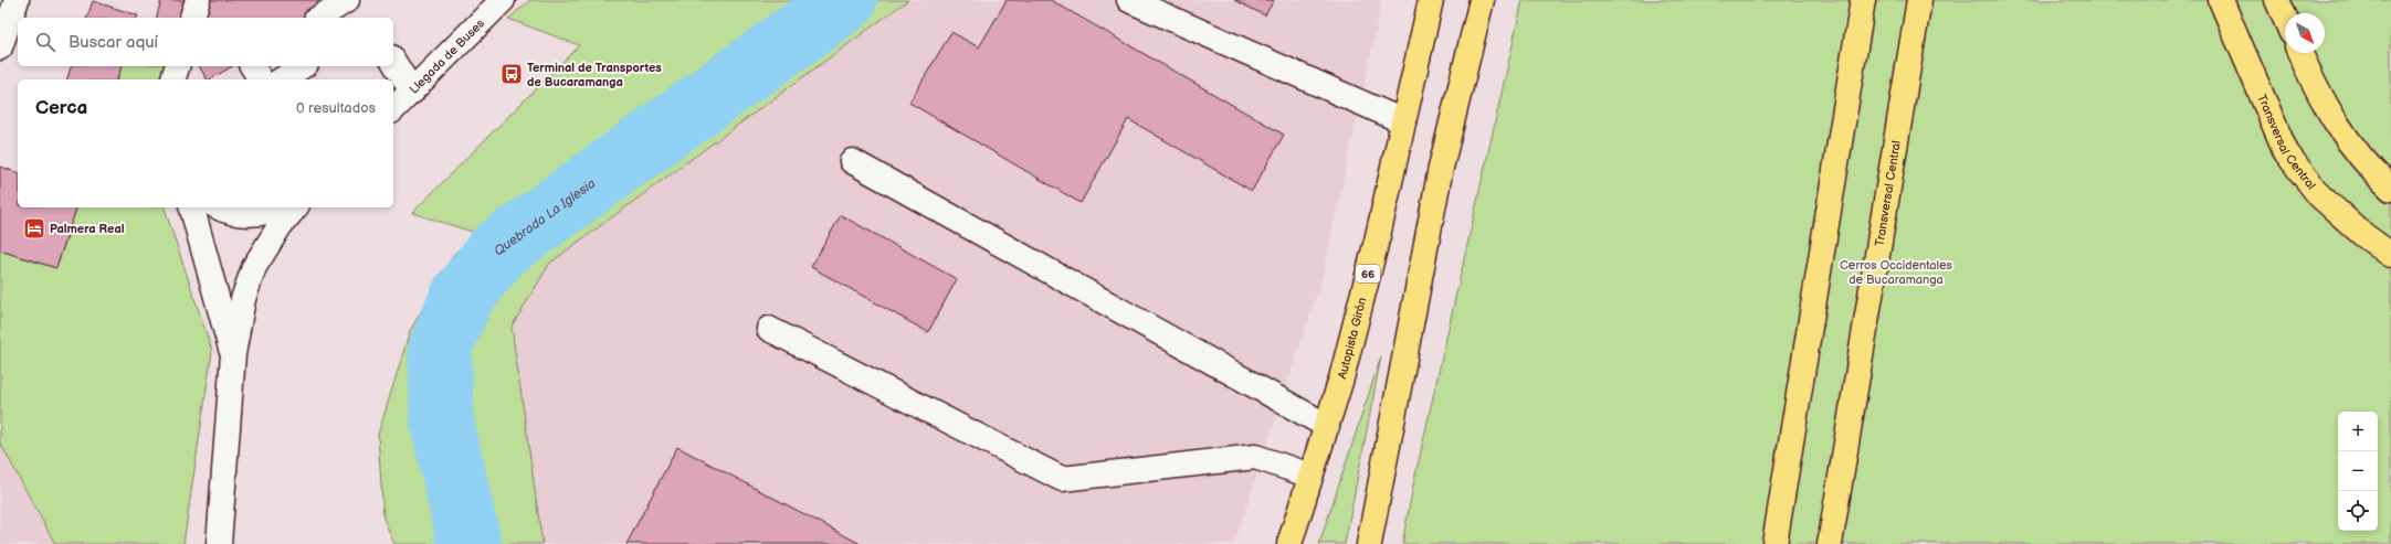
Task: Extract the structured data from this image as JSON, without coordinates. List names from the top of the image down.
{
  "streets": {
    "main road": ["Transversal Central", "66", "Autopista Girón"],
    "lane": ["Llegada de Buses"]
  },
  "water": ["Quebrada La Iglesia"],
  "parks": ["Cerros Occidentales de Bucaramanga"],
  "places": {
    "bus stop": ["Terminal de Transportes de Bucaramanga"],
    "hotel": ["Palmera Real"]
  },
  "north": "bottom right",
  "page": {
    "search": "Buscar aquí",
    "heading": ["Cerca", "0 resultados"],
    "map_buttons": ["+", "−"]
  }
}
